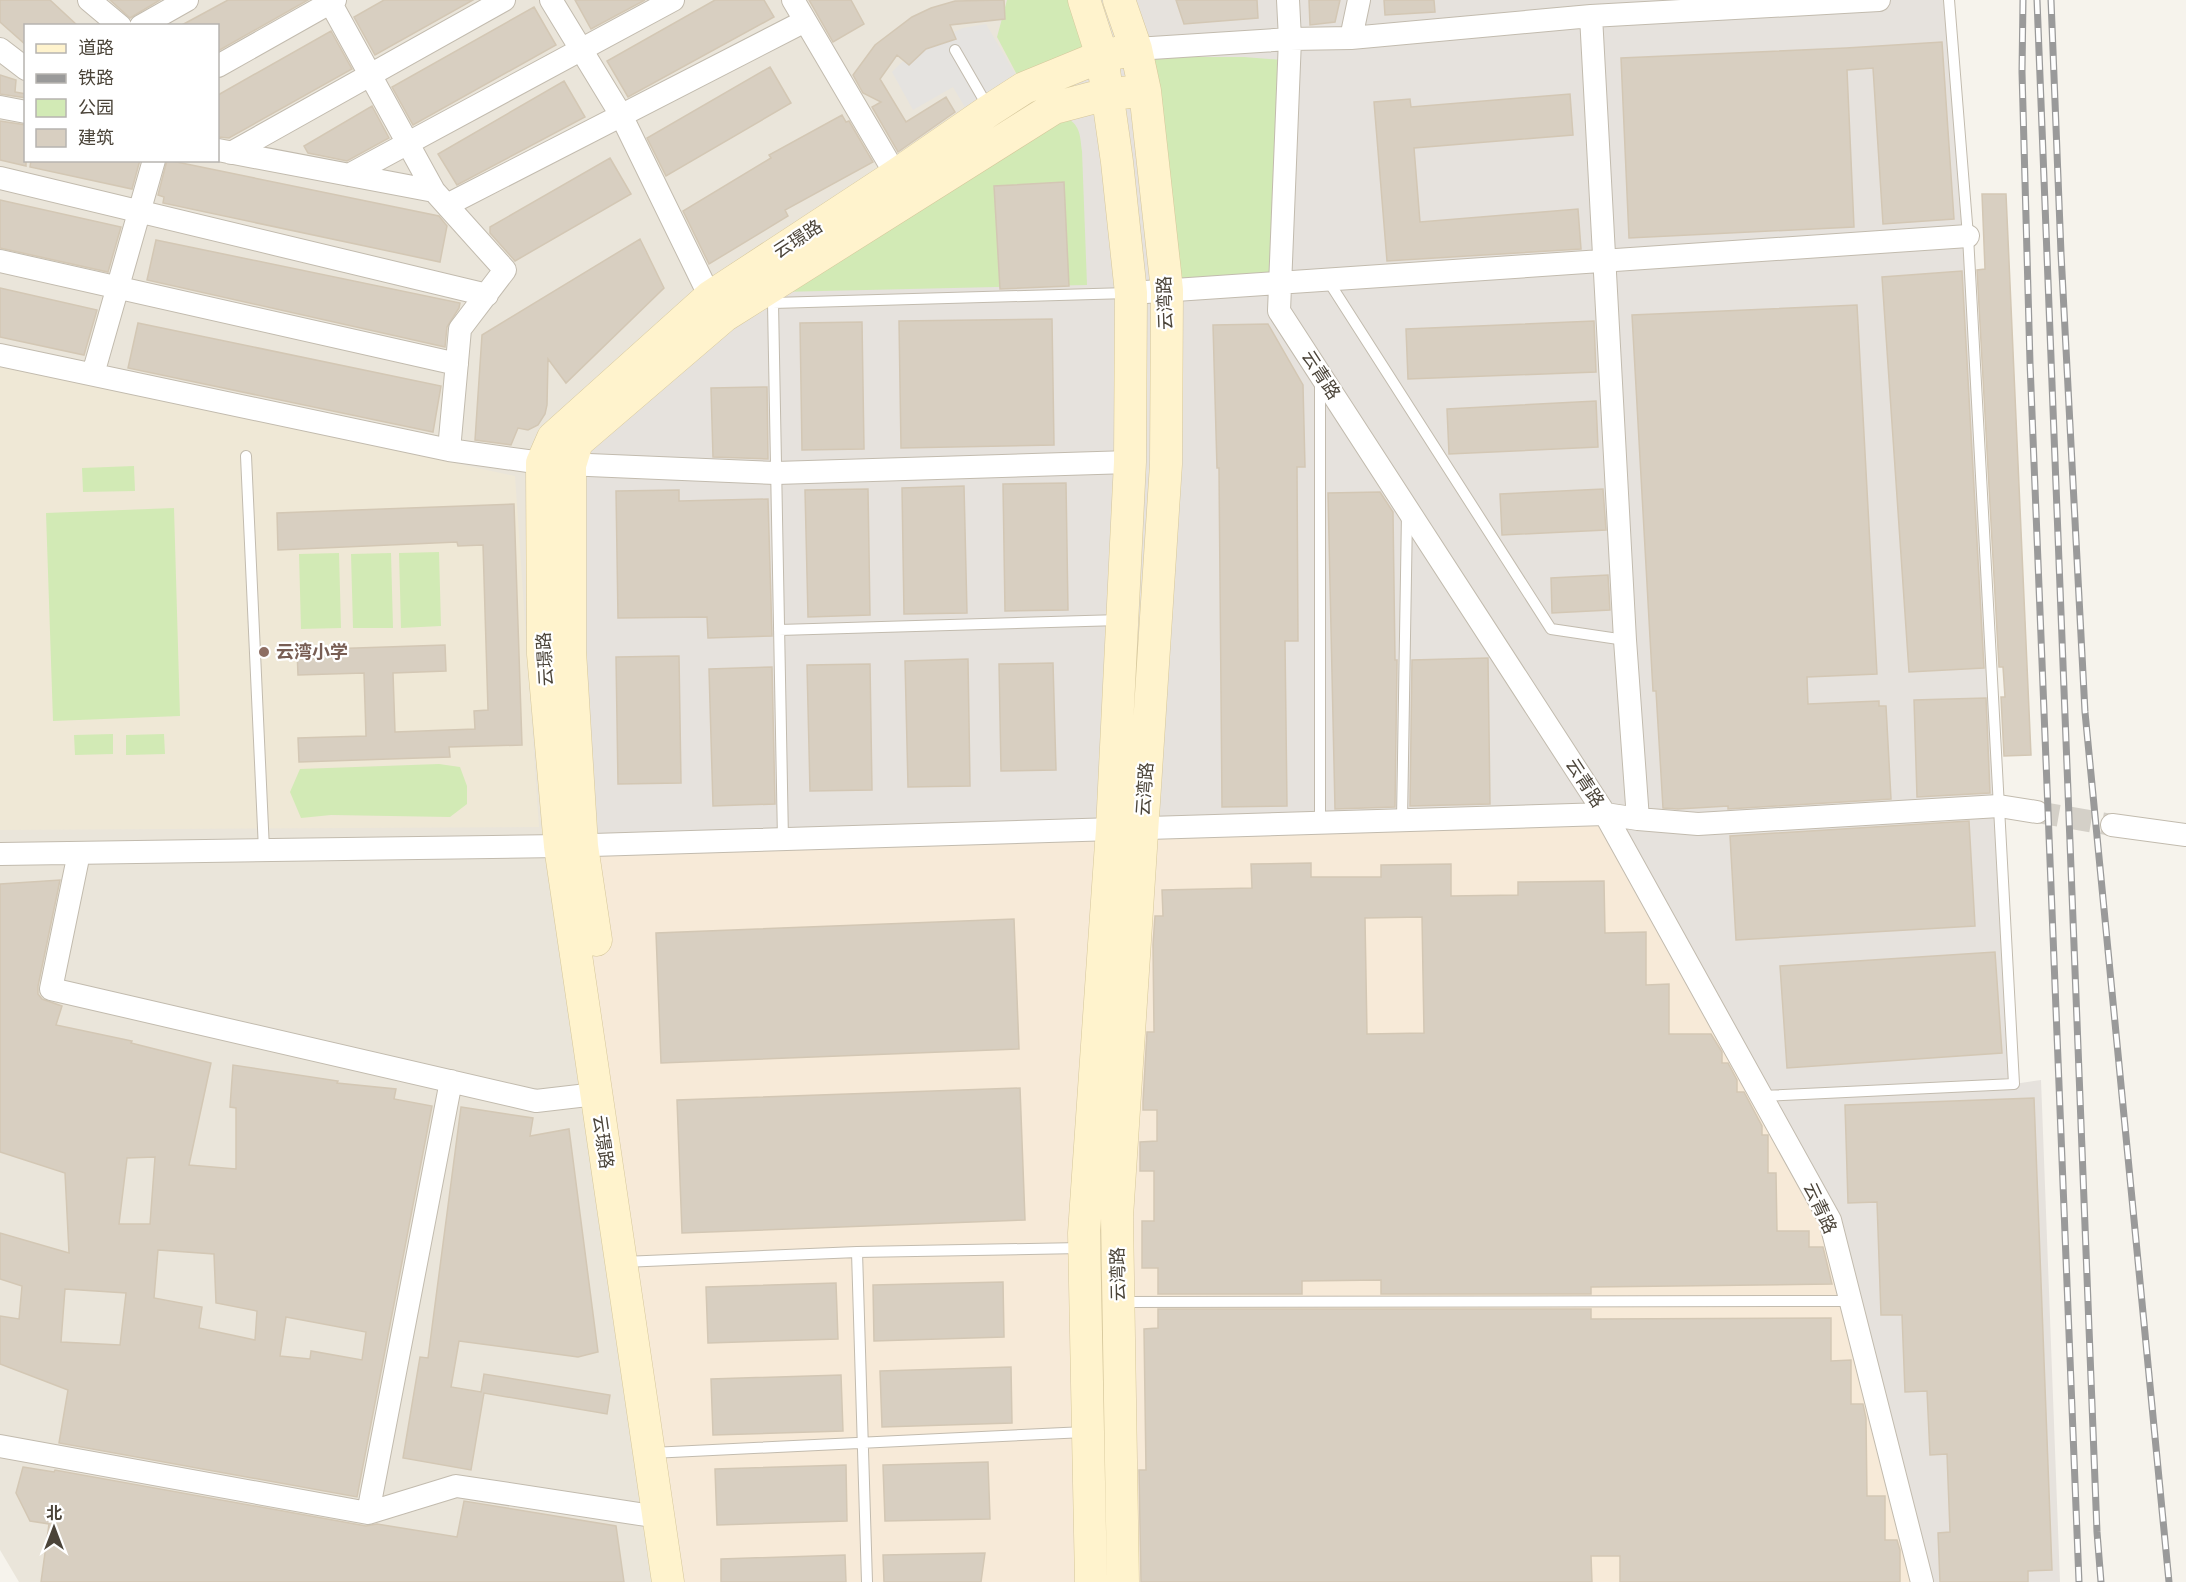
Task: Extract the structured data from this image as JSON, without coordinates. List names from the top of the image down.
{
  "streets": {
    "street": ["云璟路", "云湾路", "云青路"]
  },
  "crossings": [
    ["云璟路", "云湾路"]
  ],
  "places": ["云湾小学"],
  "legend": [
    "道路",
    "铁路",
    "公园",
    "建筑"
  ],
  "north": "top"
}
